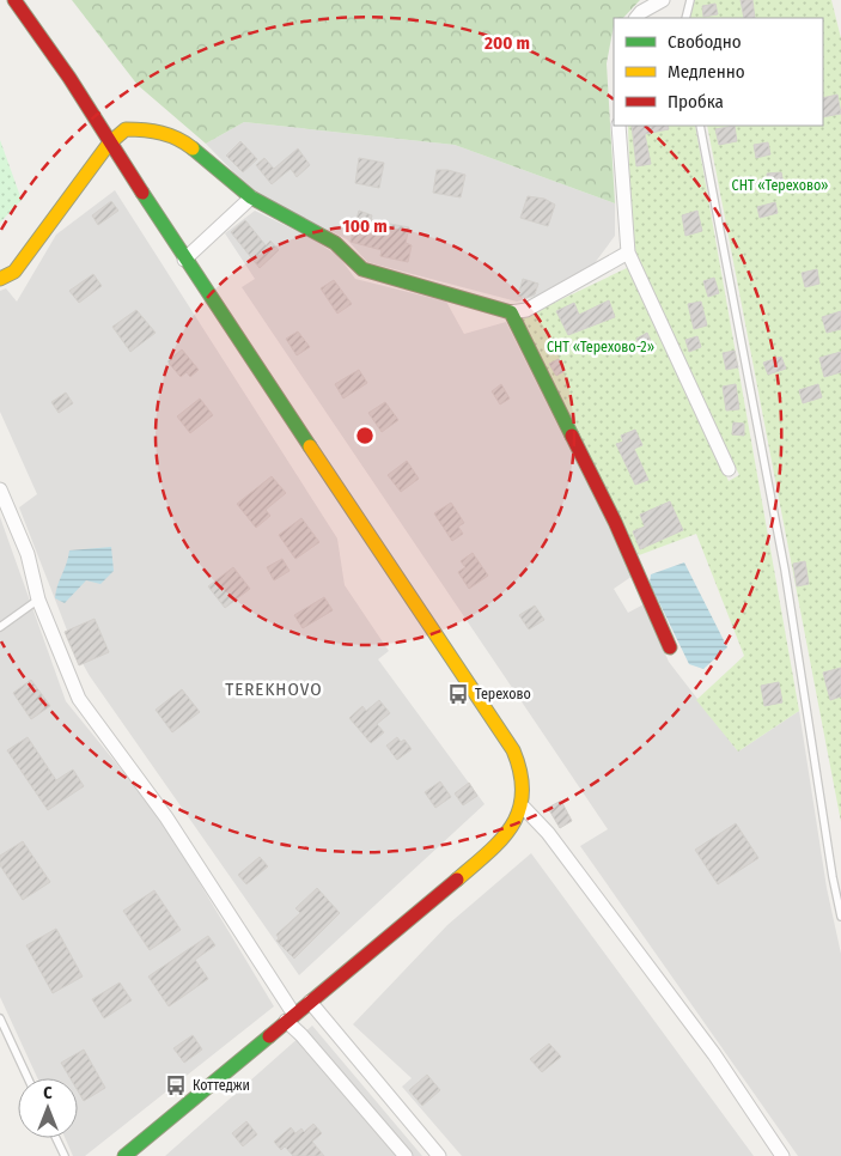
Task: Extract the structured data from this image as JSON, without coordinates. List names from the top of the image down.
{
  "districts": ["TEREKHOVO"],
  "parks": ["СНТ «Терехово»", "СНТ «Терехово-2»"],
  "places": {
    "bus stop": ["Терехово", "Коттеджи"]
  },
  "legend": ["Свободно", "Медленно", "Пробка"],
  "north": "top",
  "rings": ["200 m", "100 m"]
}
